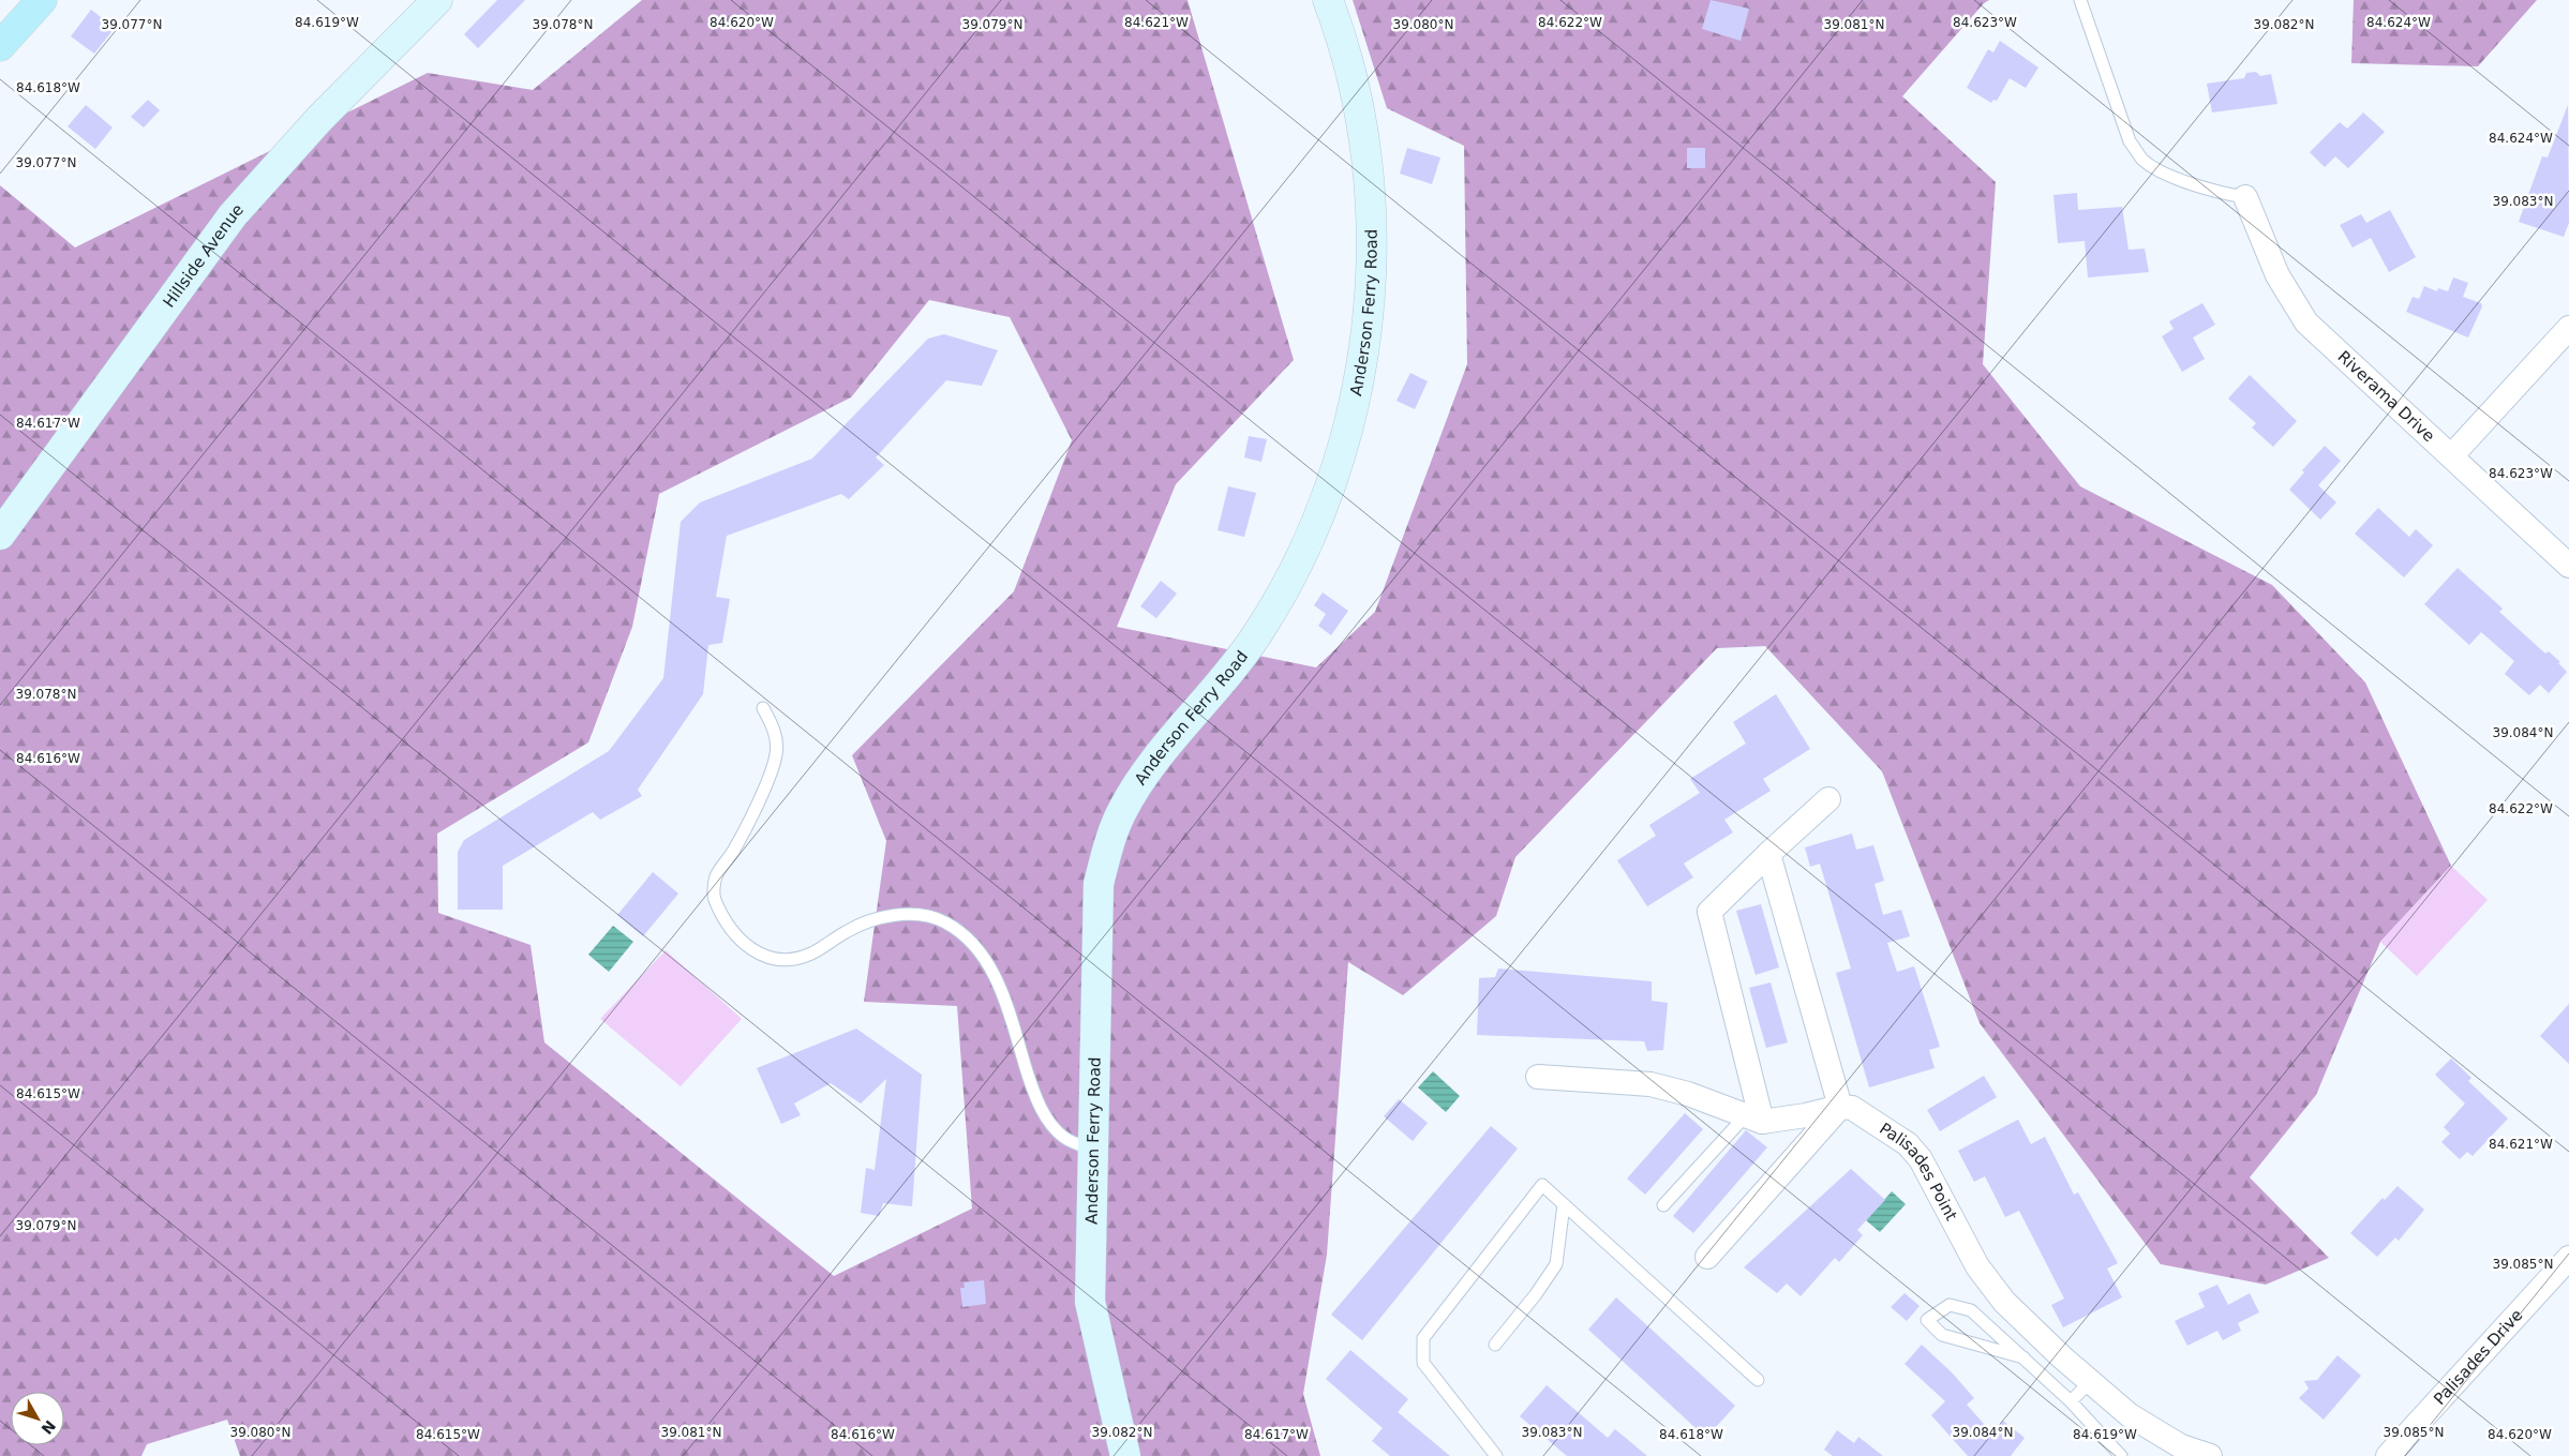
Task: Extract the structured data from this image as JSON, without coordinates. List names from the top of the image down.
{
  "streets": {
    "street": [
      "Hillside Avenue",
      "Anderson Ferry Road",
      "Riverama Drive",
      "Palisades Point",
      "Palisades Drive"
    ]
  },
  "north": "bottom right",
  "coordinates": [
    "84.619°W",
    "84.620°W",
    "84.621°W",
    "84.622°W",
    "84.623°W",
    "84.624°W",
    "39.078°N",
    "39.077°N",
    "39.079°N",
    "39.080°N",
    "39.081°N",
    "39.082°N",
    "84.618°W",
    "39.083°N",
    "84.617°W",
    "39.084°N",
    "84.616°W",
    "84.615°W",
    "39.085°N"
  ]
}
